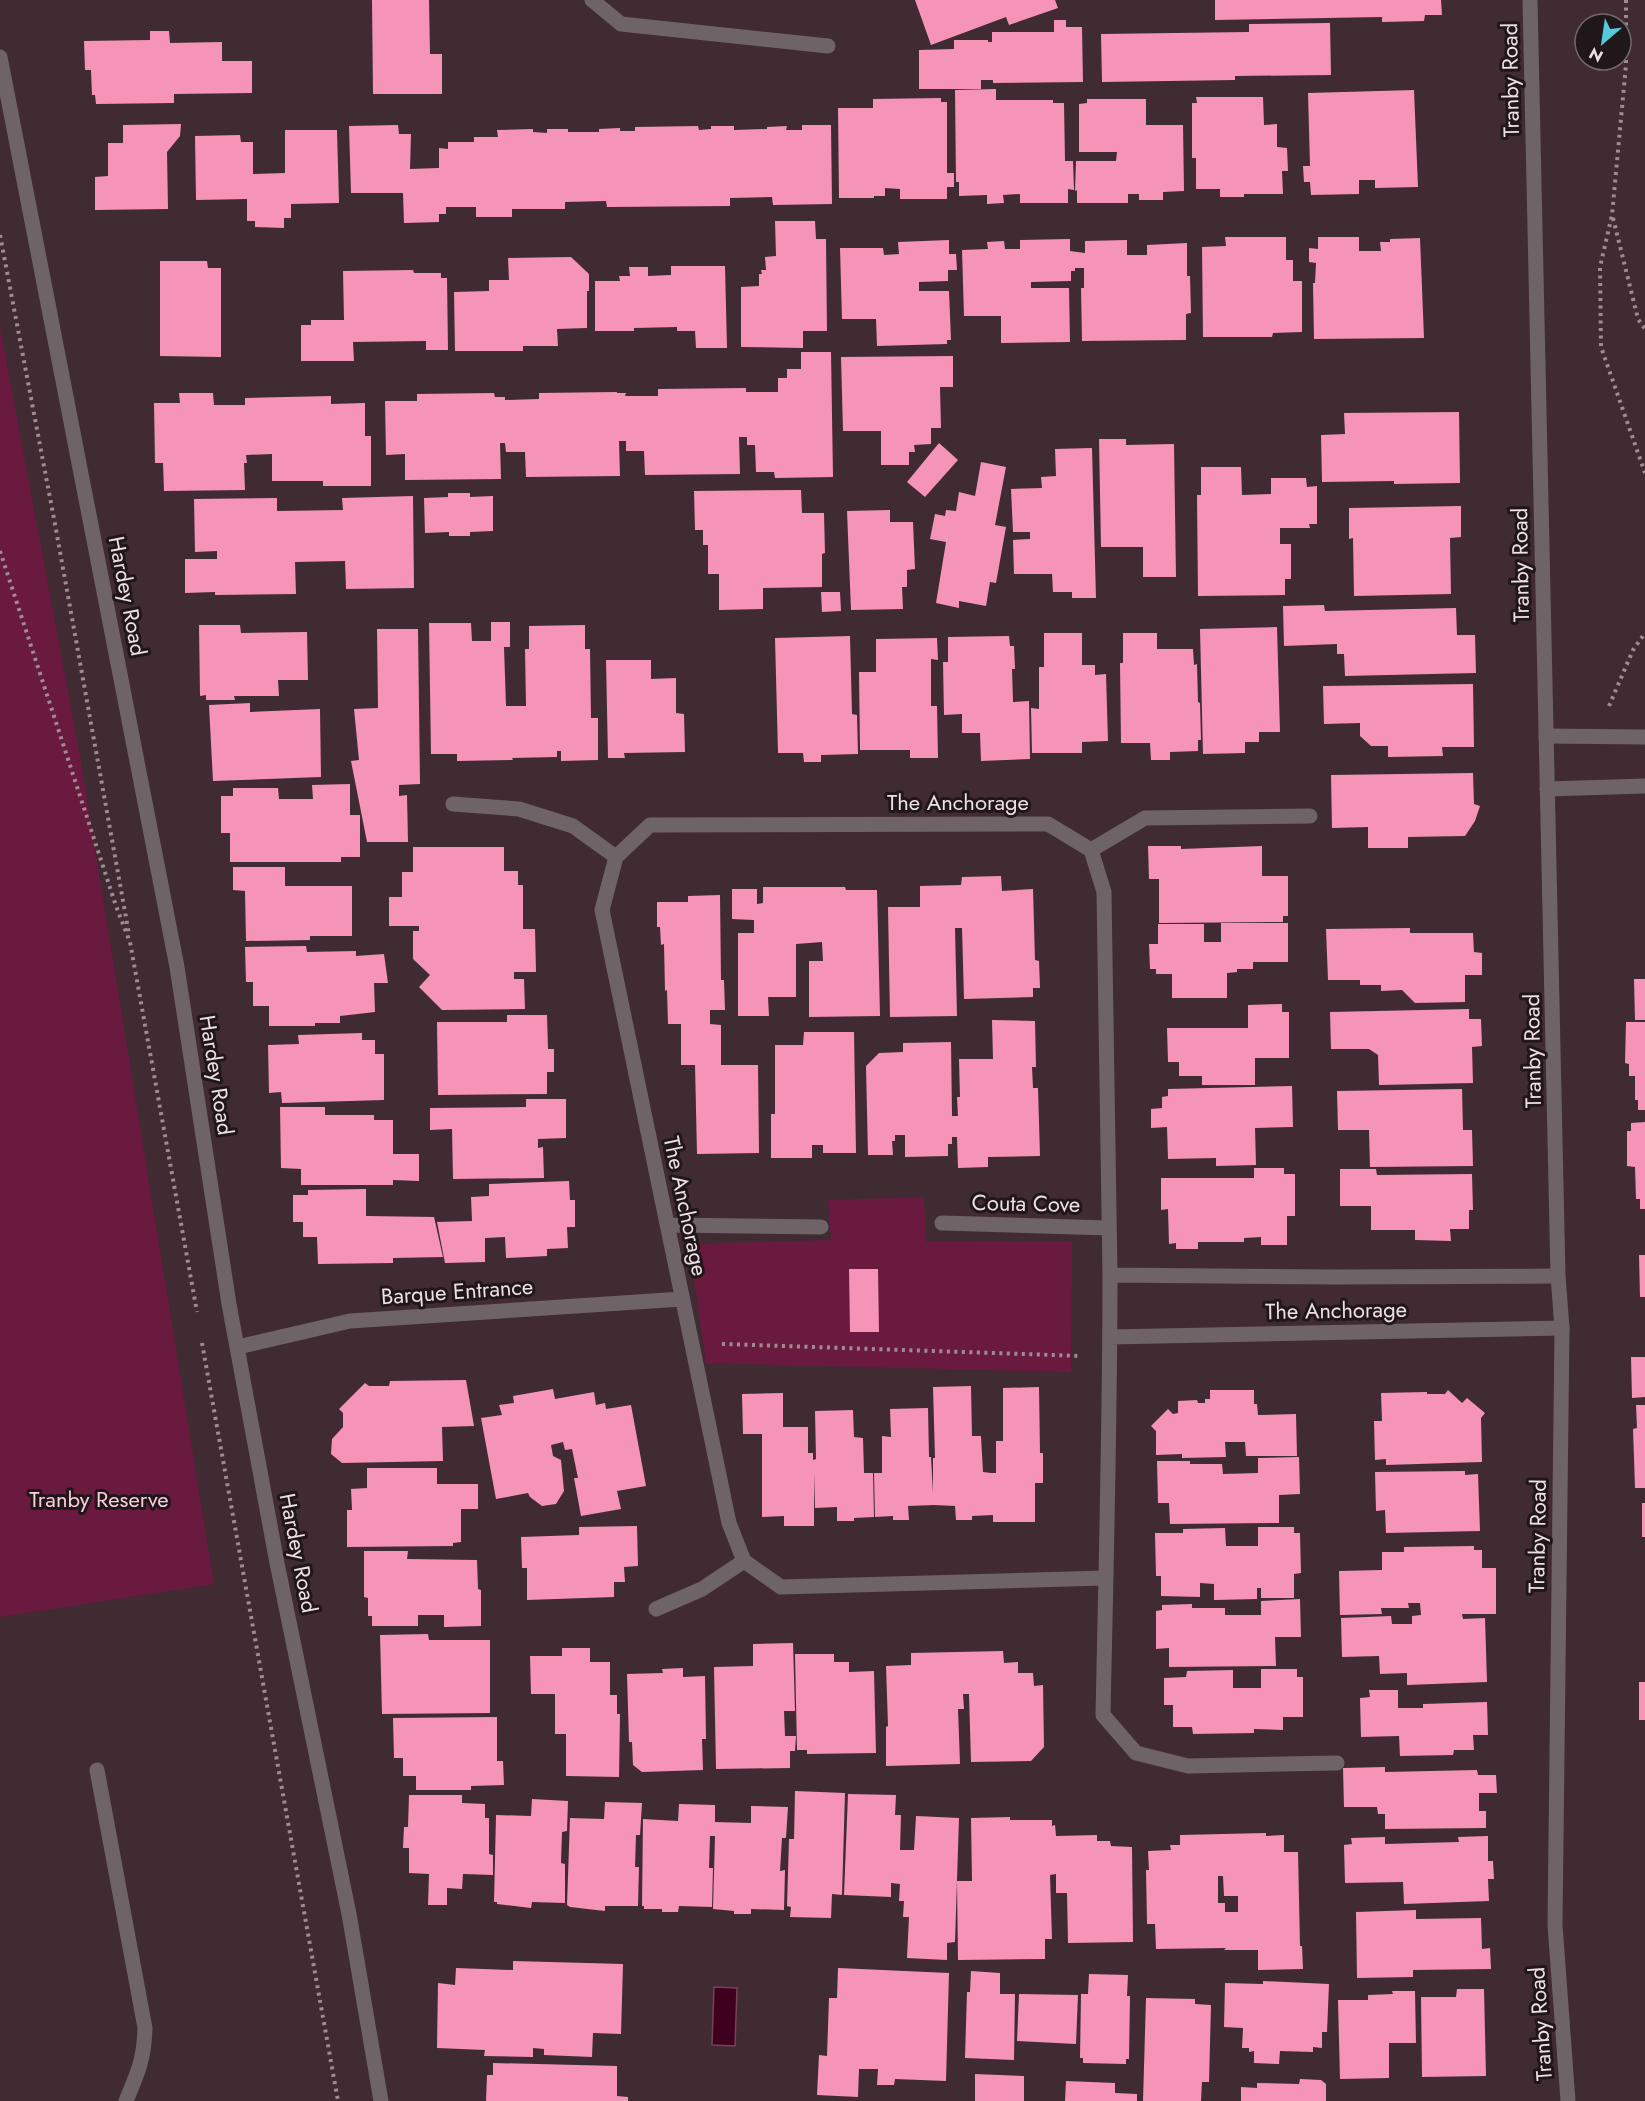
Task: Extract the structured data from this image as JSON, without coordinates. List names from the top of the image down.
{
  "streets": {
    "street": [
      "Tranby Road",
      "Hardey Road",
      "The Anchorage",
      "Couta Cove",
      "Barque Entrance"
    ]
  },
  "crossings": [
    ["Tranby Road", "The Anchorage"],
    ["Hardey Road", "Barque Entrance"],
    ["The Anchorage", "Barque Entrance"]
  ],
  "parks": ["Tranby Reserve"],
  "north": "bottom left"
}
